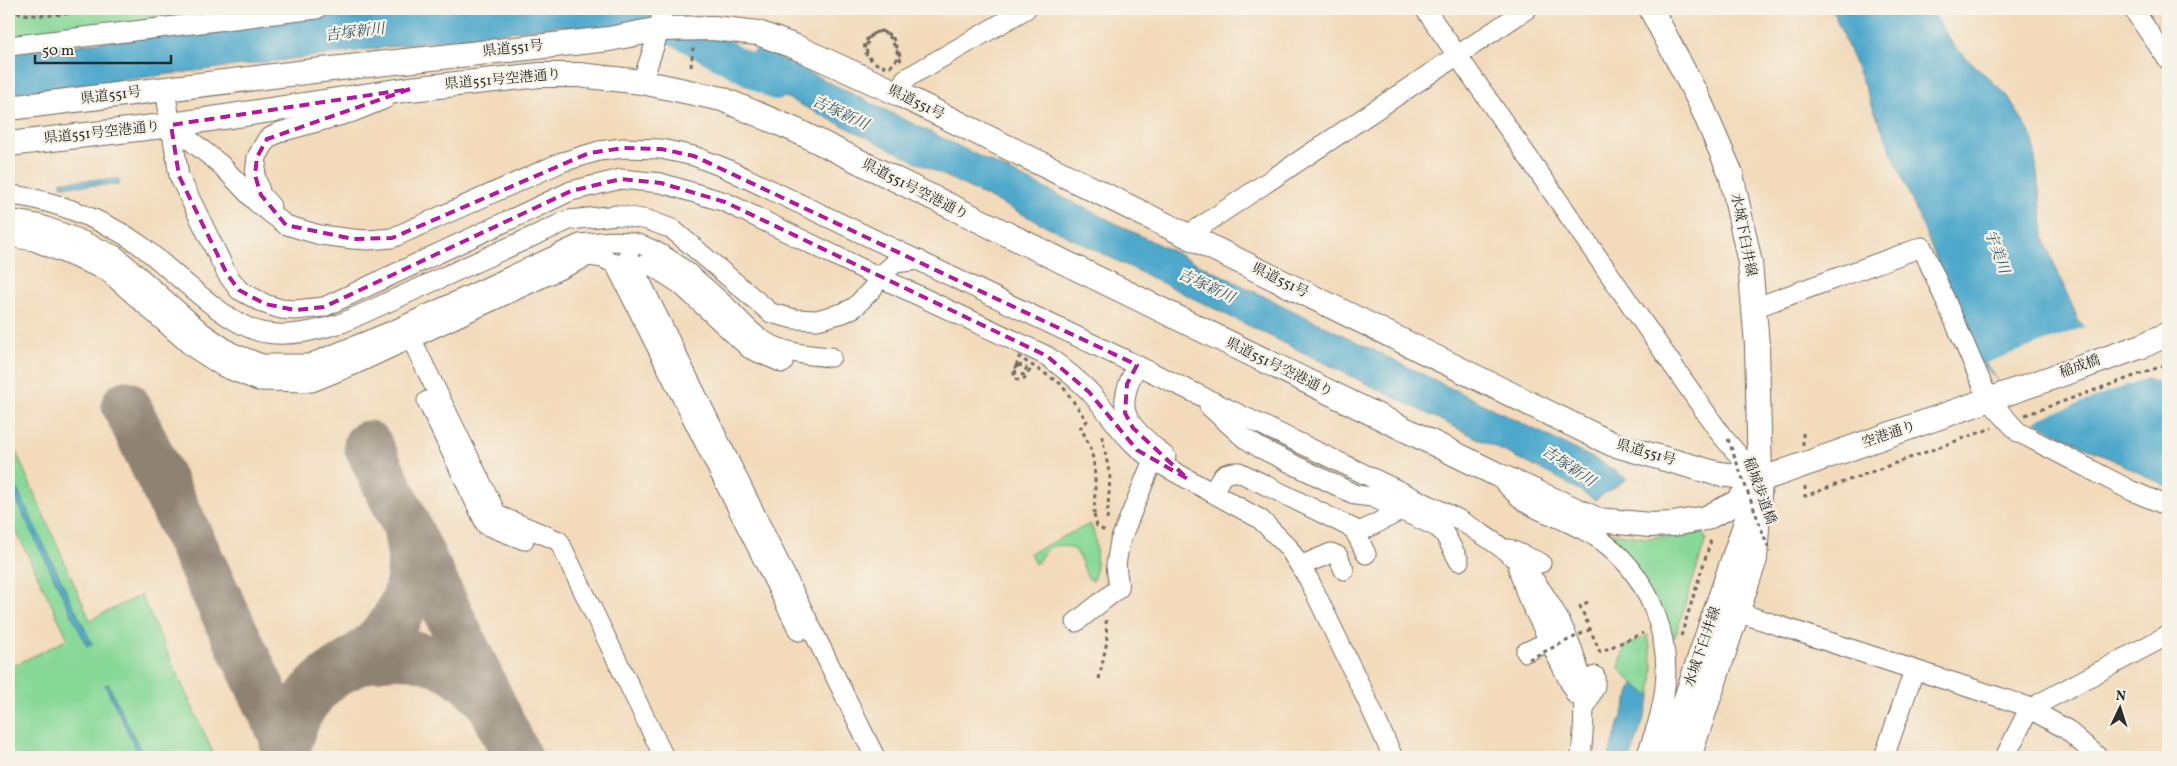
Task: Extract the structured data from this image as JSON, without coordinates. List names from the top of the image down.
{
  "streets": {
    "main road": [
      "県道551号",
      "県道551号空港通り",
      "水城下臼井線",
      "稲成橋",
      "空港通り"
    ],
    "path": ["稲城歩道橋"]
  },
  "crossings": [
    ["県道551号", "県道551号空港通り"],
    ["県道551号", "水城下臼井線"],
    ["県道551号", "空港通り"],
    ["県道551号空港通り", "水城下臼井線"],
    ["県道551号空港通り", "空港通り"],
    ["水城下臼井線", "空港通り"],
    ["稲成橋", "空港通り"]
  ],
  "water": ["吉塚新川", "宇美川"],
  "scale_bar": "50 m",
  "north": "top"
}
